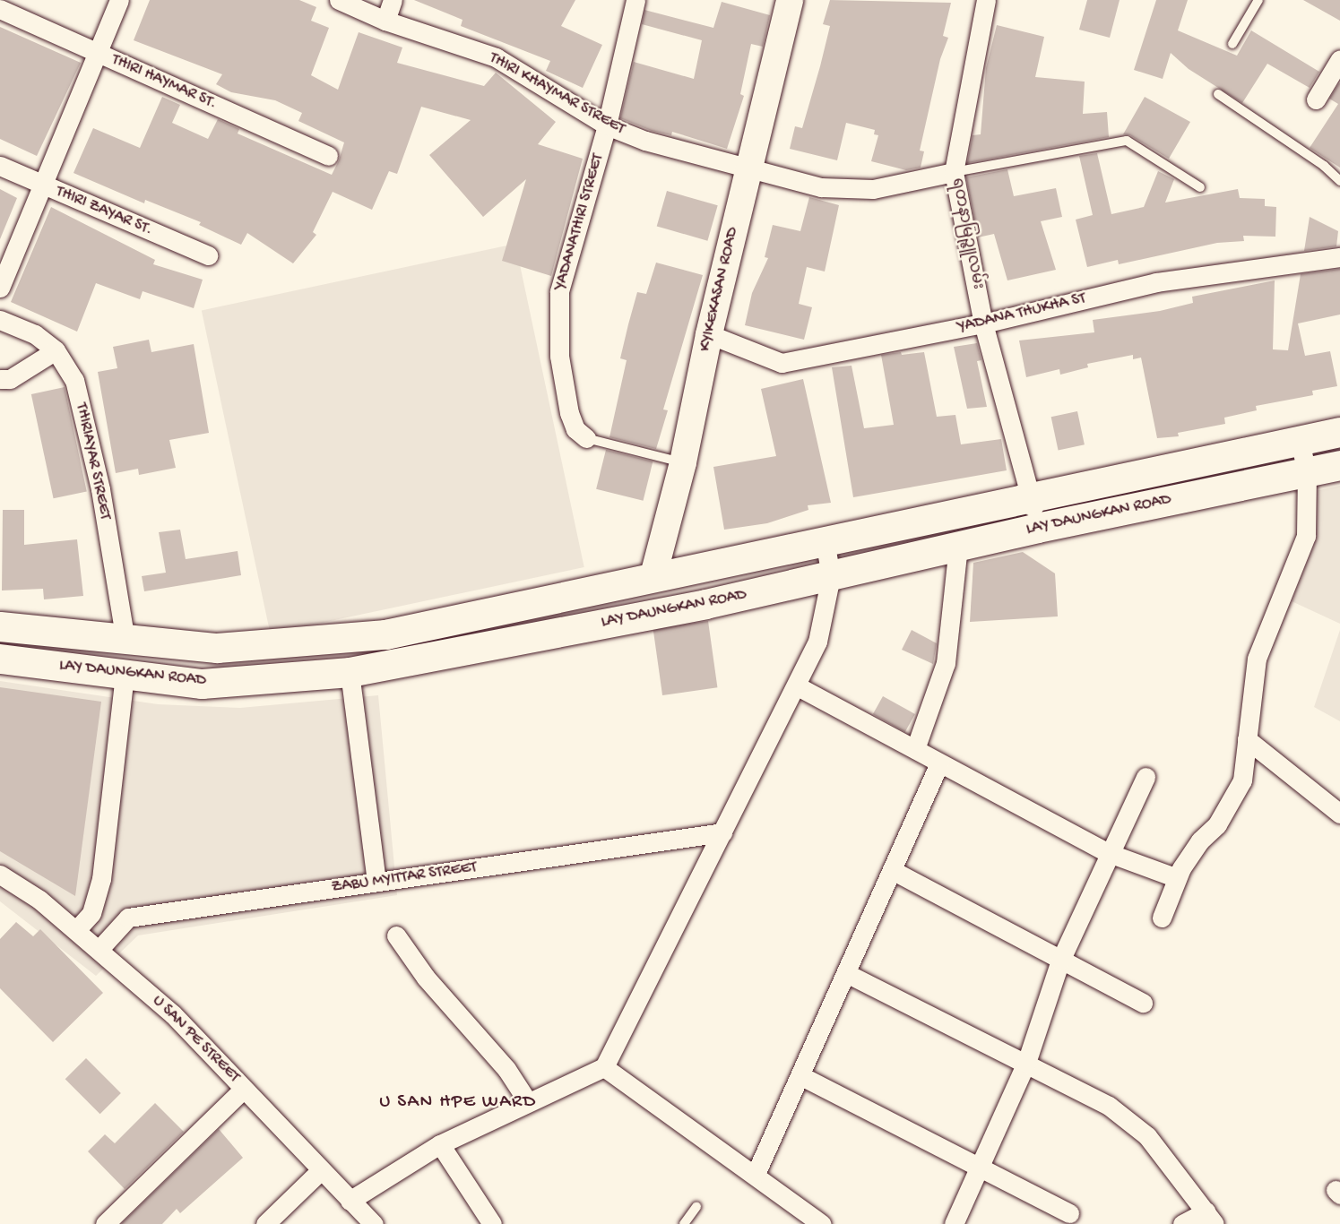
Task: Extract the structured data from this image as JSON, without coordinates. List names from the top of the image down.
{
  "streets": {
    "main road": ["LAY DAUNGKAN ROAD"],
    "street": [
      "THIRI HAYMAR ST.",
      "THIRI KHAYMAR STREET",
      "THIRI ZAYAR ST.",
      "YADANATHIRI STREET",
      "ရတနာမြဉ္ဇူလမ်း",
      "KYIKEKASAN ROAD",
      "YADANA THUKHA ST",
      "THIRIAYAR STREET",
      "ZABU MYITTAR STREET",
      "U SAN PE STREET"
    ]
  },
  "crossings": [
    ["THIRI KHAYMAR STREET", "YADANATHIRI STREET"],
    ["THIRI KHAYMAR STREET", "ရတနာမြဉ္ဇူလမ်း"],
    ["THIRI KHAYMAR STREET", "KYIKEKASAN ROAD"],
    ["YADANATHIRI STREET", "KYIKEKASAN ROAD"],
    ["ရတနာမြဉ္ဇူလမ်း", "YADANA THUKHA ST"],
    ["ရတနာမြဉ္ဇူလမ်း", "LAY DAUNGKAN ROAD"],
    ["KYIKEKASAN ROAD", "YADANA THUKHA ST"],
    ["KYIKEKASAN ROAD", "LAY DAUNGKAN ROAD"],
    ["THIRIAYAR STREET", "LAY DAUNGKAN ROAD"],
    ["ZABU MYITTAR STREET", "U SAN PE STREET"]
  ],
  "districts": ["U SAN HPE WARD"]
}
